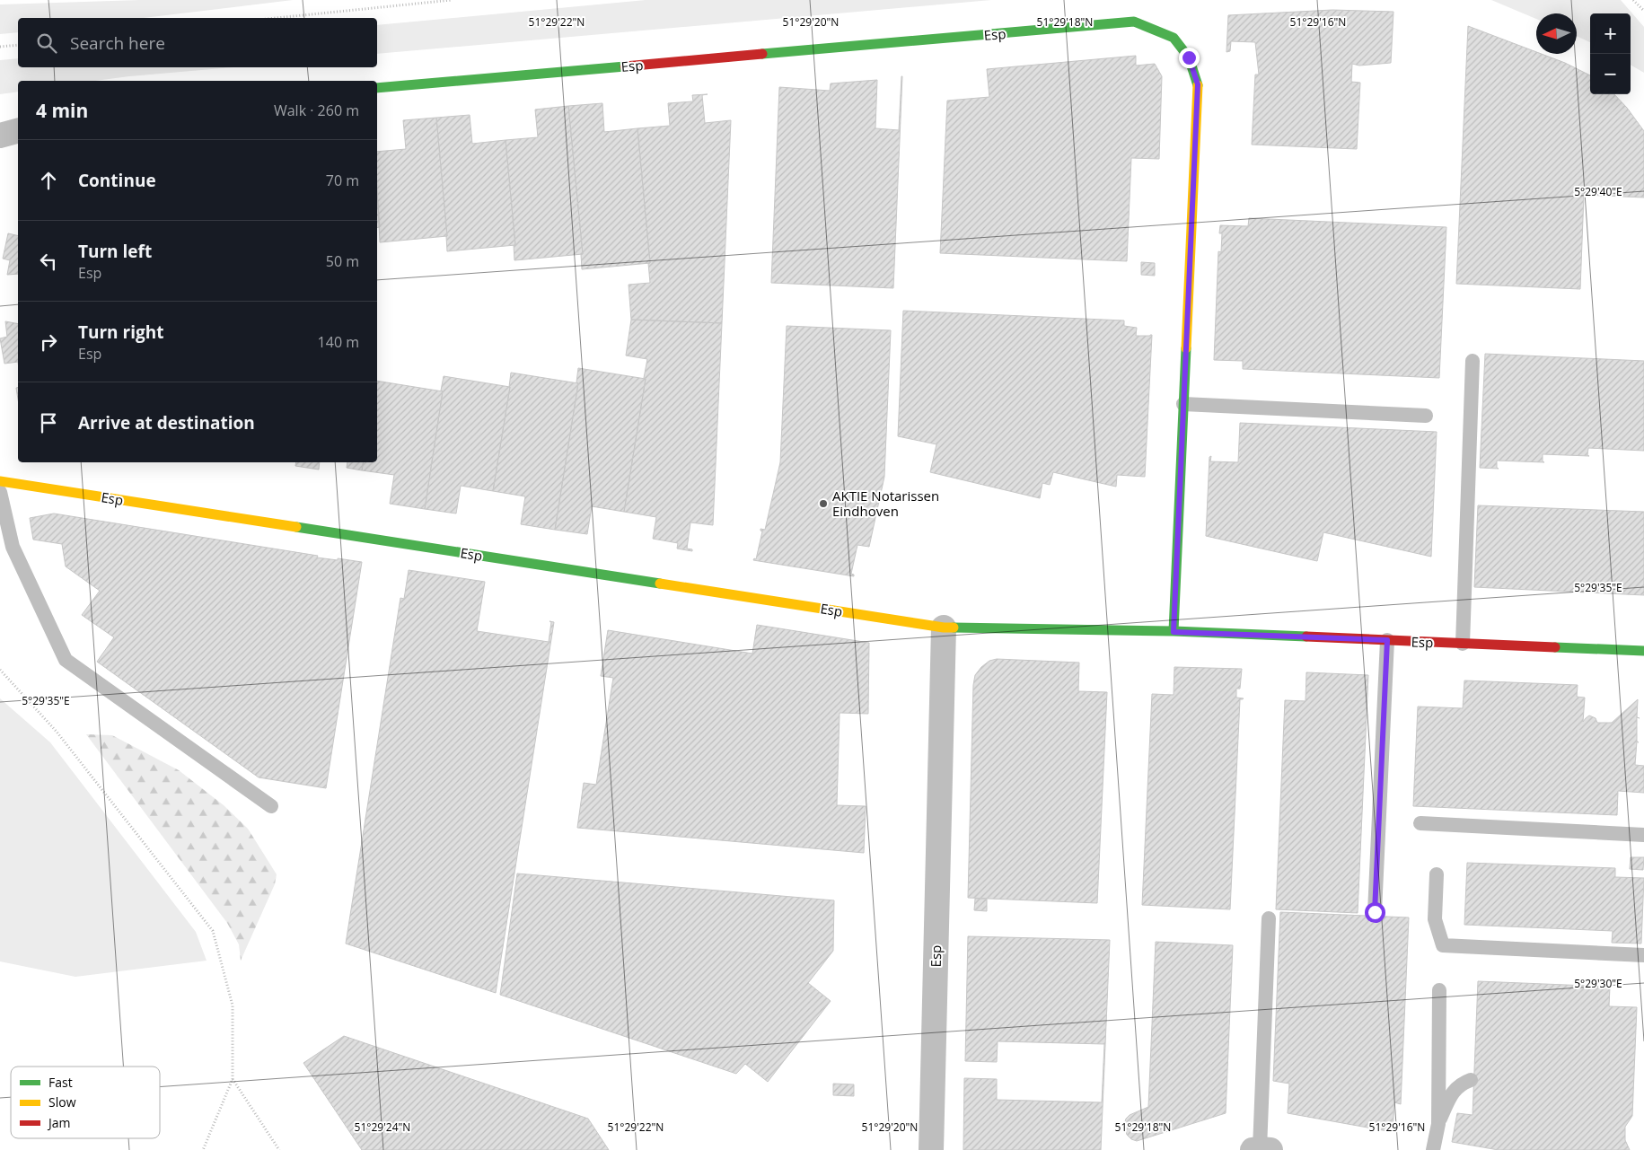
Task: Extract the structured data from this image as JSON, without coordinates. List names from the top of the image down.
{
  "streets": {
    "street": ["Esp"]
  },
  "places": ["AKTIE Notarissen Eindhoven"],
  "legend": ["Fast", "Slow", "Jam"],
  "north": "left",
  "page": {
    "map_buttons": ["+", "−"],
    "search": "Search here",
    "heading": ["4 min", "Walk · 260 m"],
    "list": [
      ["Continue", "70 m"],
      ["Turn left", "Esp", "50 m"],
      ["Turn right", "Esp", "140 m"],
      "Arrive at destination"
    ]
  },
  "coordinates": [
    "51°29'22\"N",
    "51°29'20\"N",
    "51°29'18\"N",
    "51°29'16\"N",
    "5°29'40\"E",
    "5°29'35\"E",
    "5°29'30\"E",
    "51°29'24\"N"
  ]
}
